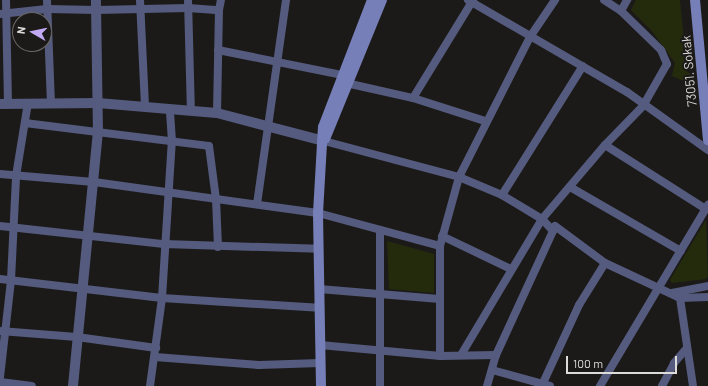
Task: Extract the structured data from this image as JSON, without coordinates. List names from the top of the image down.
{
  "streets": {
    "main road": ["73051. Sokak"]
  },
  "scale_bar": "100 m",
  "north": "left"
}
